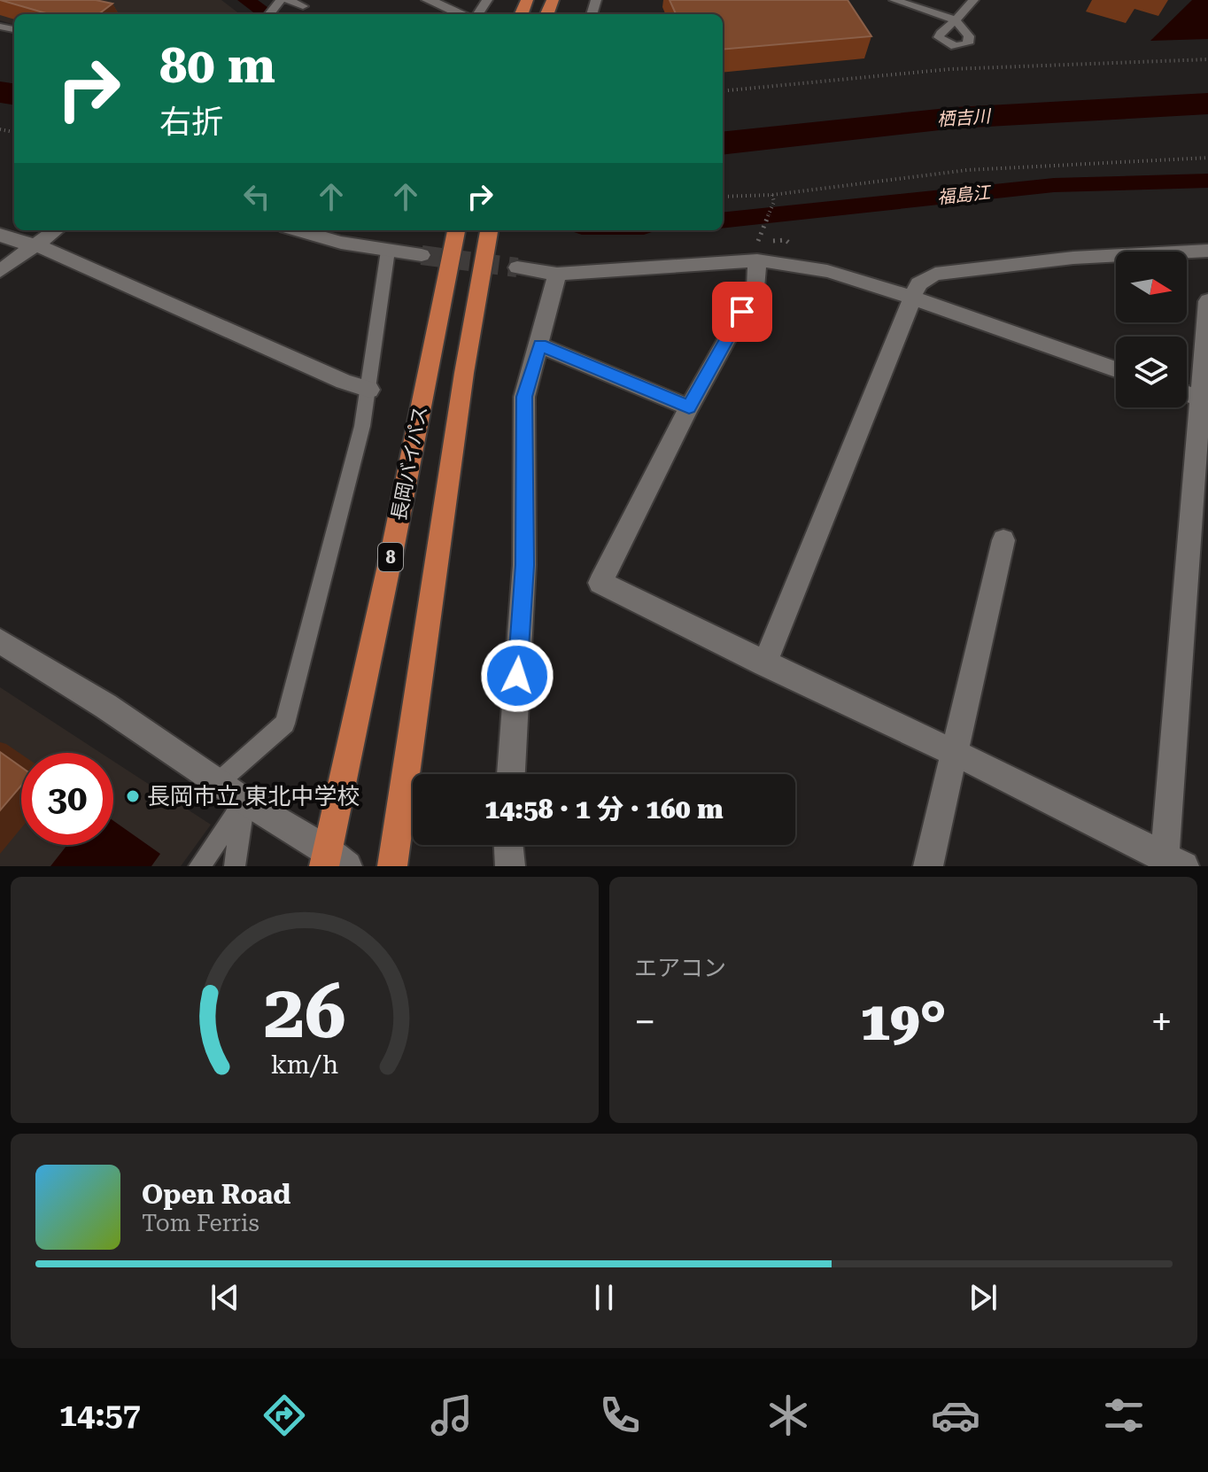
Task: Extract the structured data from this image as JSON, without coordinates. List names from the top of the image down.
{
  "streets": {
    "highway": ["長岡バイパス", "8"]
  },
  "water": ["栖吉川", "福島江"],
  "places": ["長岡市立 東北中学校"],
  "north": "right",
  "page": {
    "turn": ["80 m", "右折"],
    "limit": "30",
    "trip": "14:58 · 1 分 · 160 m",
    "tile": "エアコン",
    "heat": ["−", "19°", "+"],
    "song": ["Open Road", "Tom Ferris"],
    "tabs": "14:57",
    "gauge": ["26", "km/h"]
  }
}
